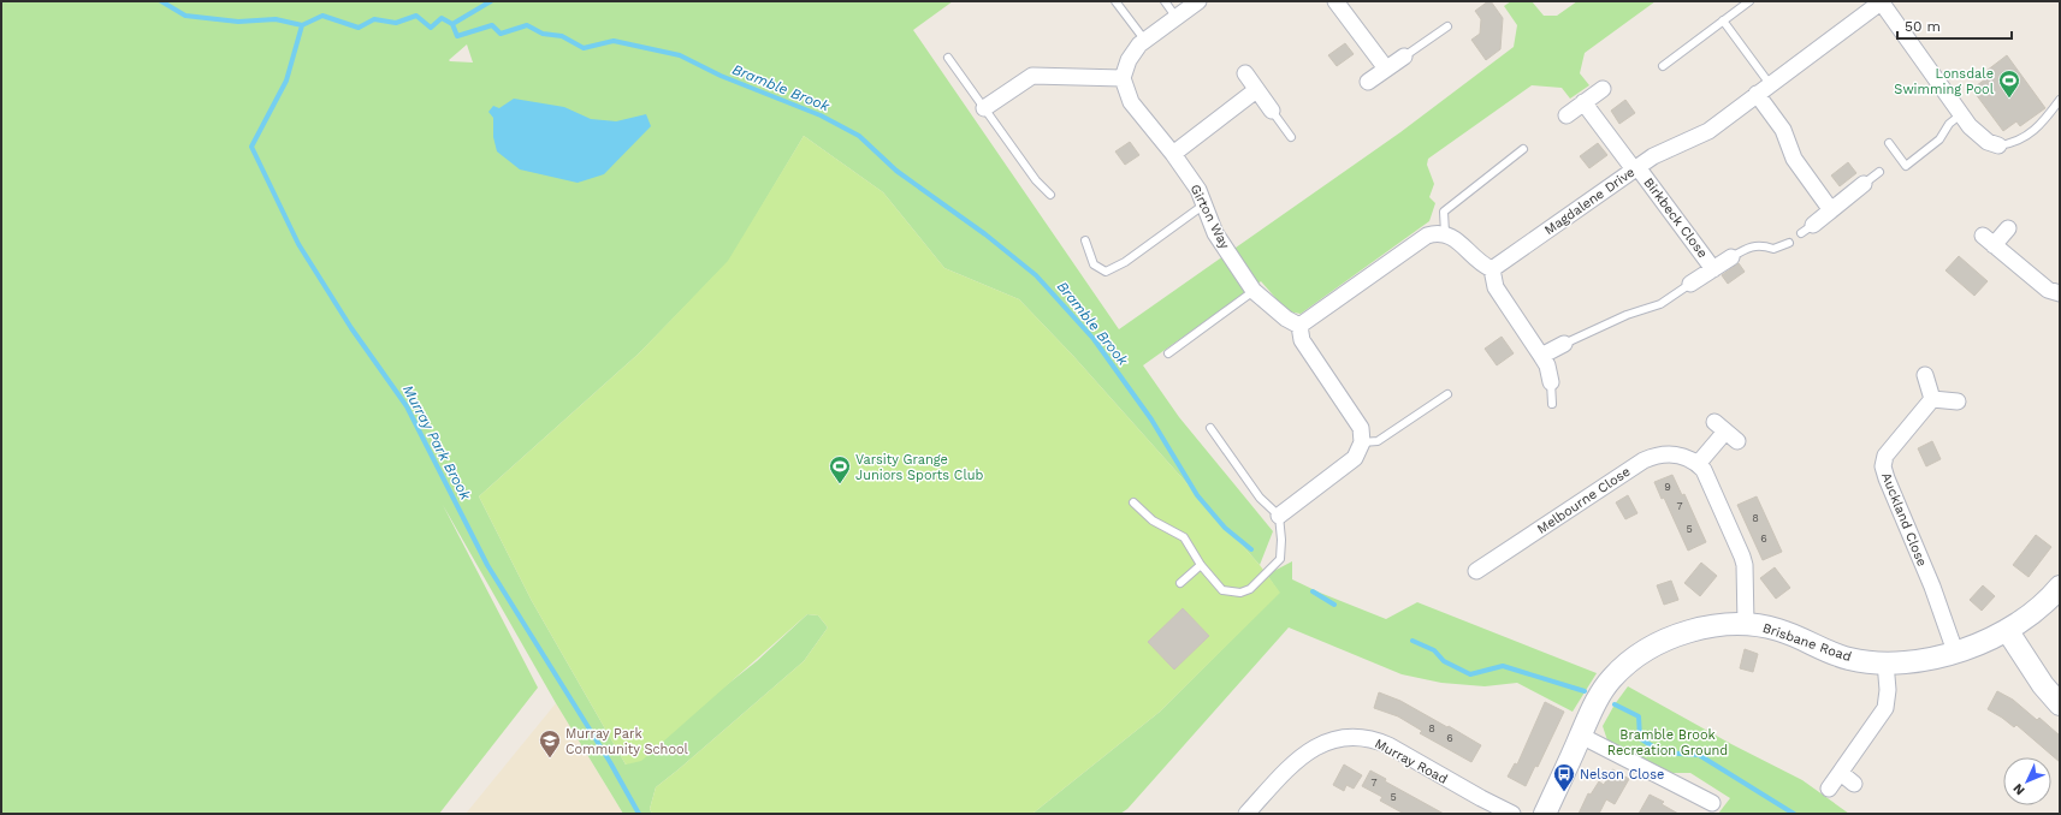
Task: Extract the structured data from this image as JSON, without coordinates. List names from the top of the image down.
{
  "streets": {
    "street": [
      "Magdalene Drive",
      "Girton Way",
      "Birkbeck Close",
      "Melbourne Close",
      "Auckland Close",
      "Brisbane Road",
      "Murray Road"
    ]
  },
  "crossings": [
    ["Magdalene Drive", "Birkbeck Close"],
    ["Auckland Close", "Brisbane Road"]
  ],
  "water": ["Bramble Brook", "Murray Park Brook"],
  "parks": ["Bramble Brook Recreation Ground"],
  "places": {
    "sports": ["Lonsdale Swimming Pool", "Varsity Grange Juniors Sports Club"],
    "school or university": ["Murray Park Community School"],
    "bus stop": ["Nelson Close"]
  },
  "house_numbers": [
    "9",
    "7",
    "8",
    "5",
    "6",
    "8",
    "6",
    "7",
    "5"
  ],
  "scale_bar": "50 m",
  "north": "bottom left"
}
